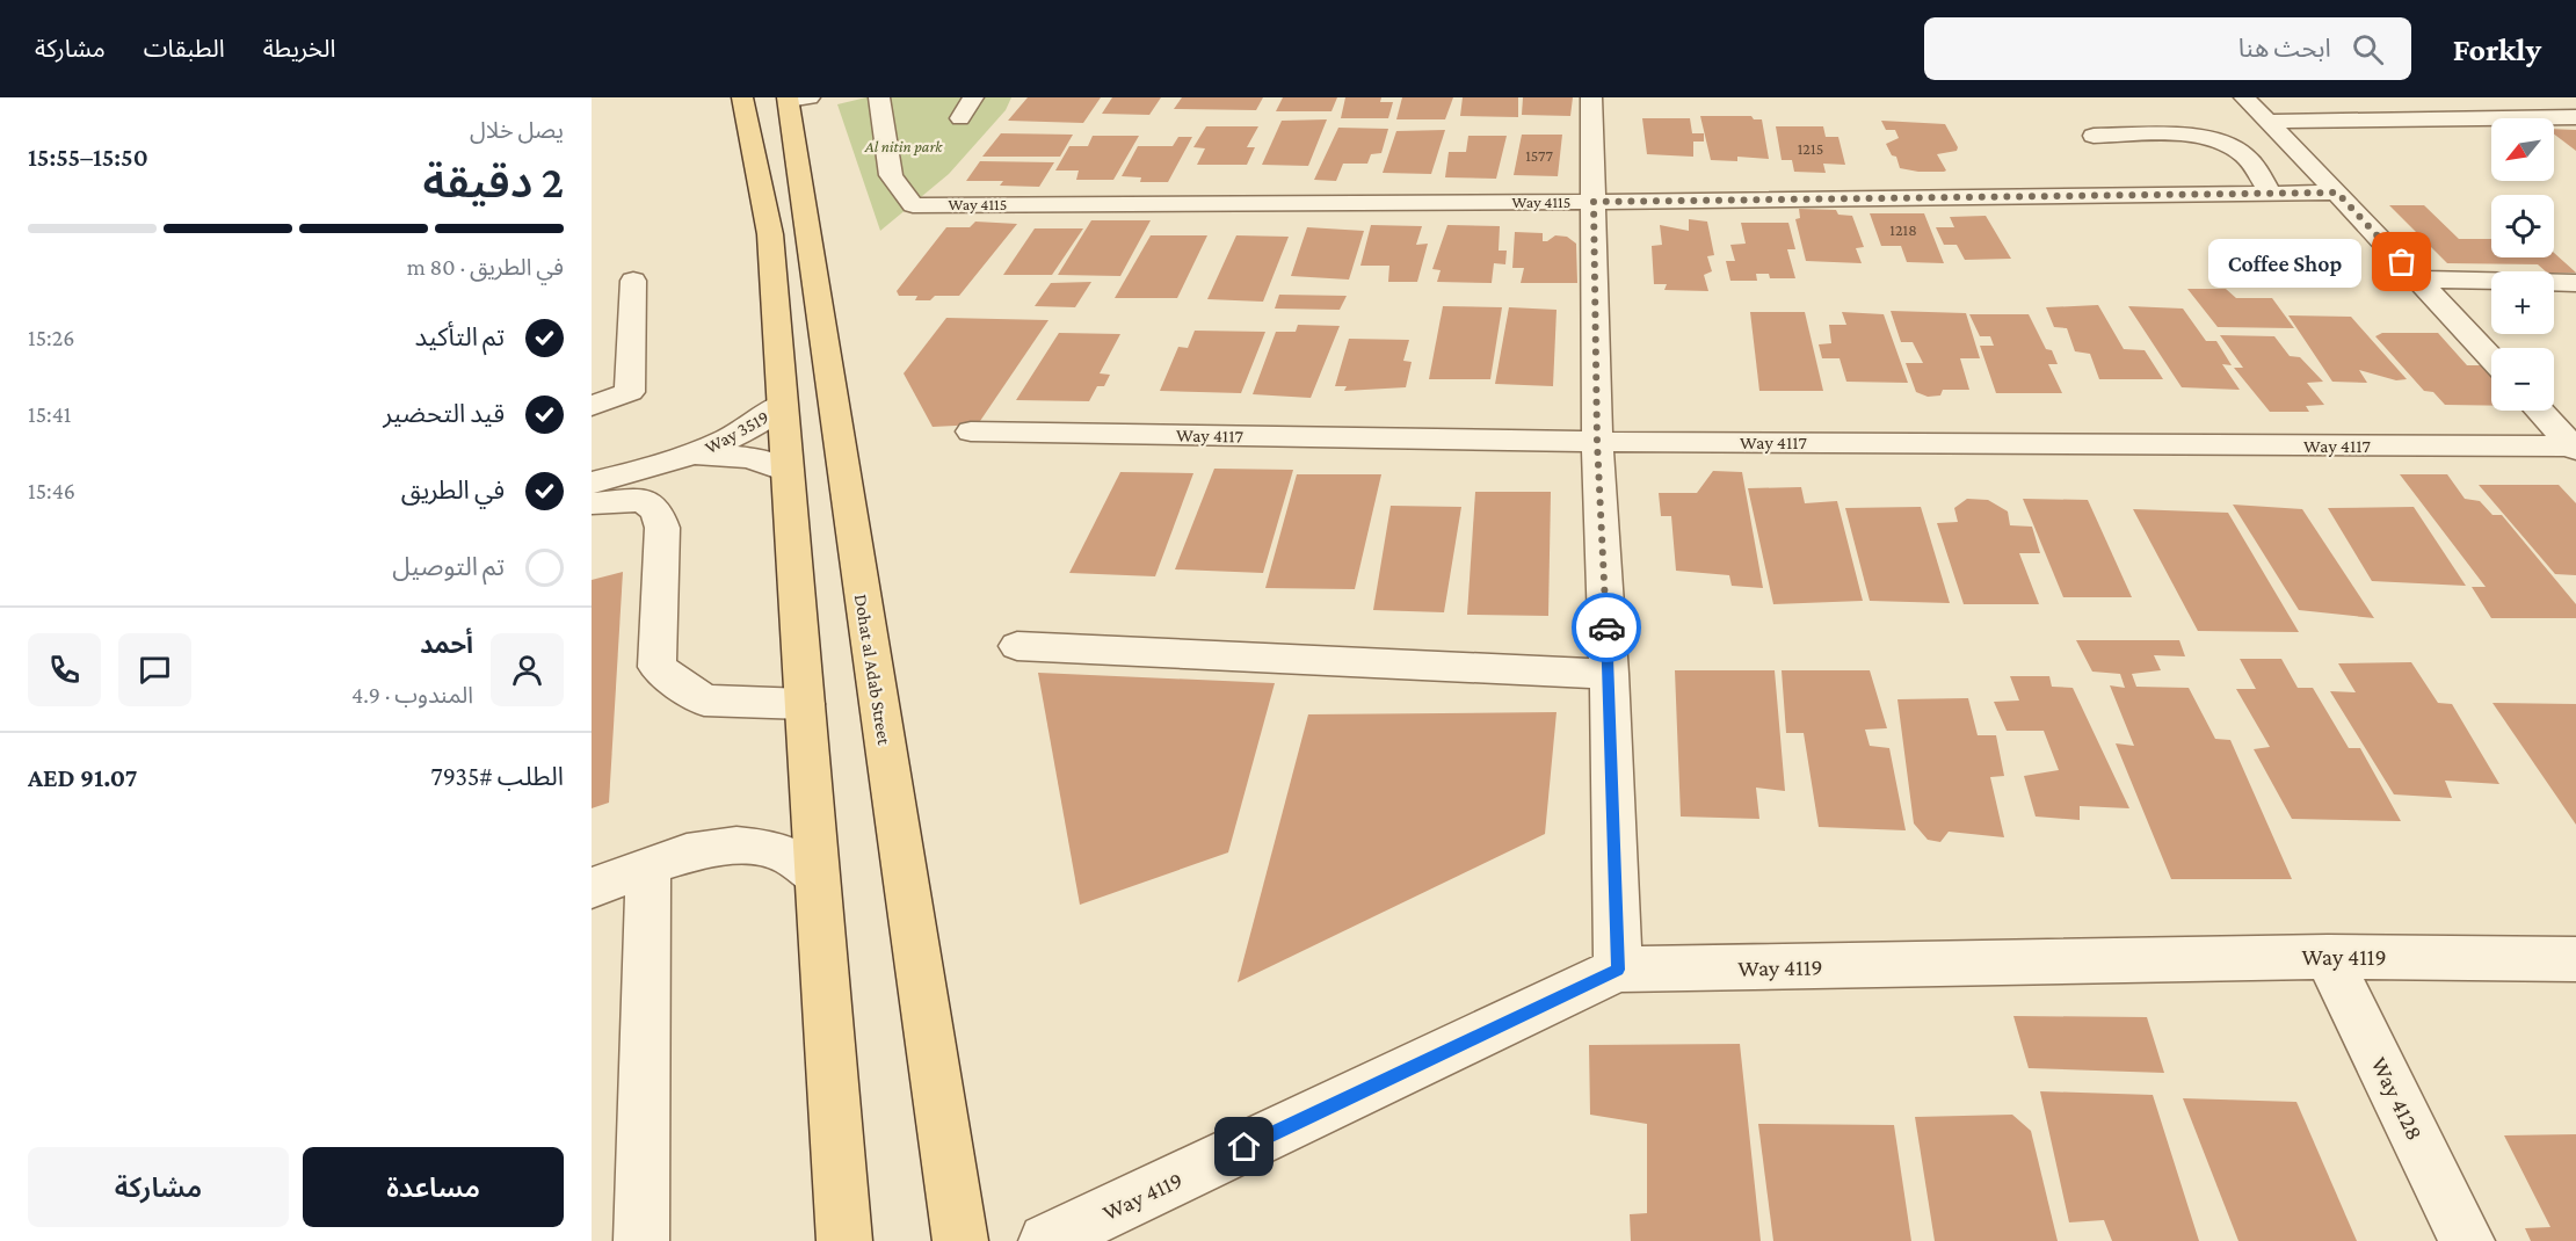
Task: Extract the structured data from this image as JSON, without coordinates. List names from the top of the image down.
{
  "streets": {
    "main road": ["Dohat al Adab Street"],
    "street": [
      "Way 4115",
      "Way 3519",
      "Way 4117",
      "Way 4119",
      "Way 4128"
    ]
  },
  "crossings": [
    ["Way 4119", "Way 4128"]
  ],
  "parks": ["Al nitin park"],
  "places": ["Coffee Shop"],
  "house_numbers": ["1215", "1577", "1218"],
  "north": "bottom left",
  "page": {
    "header": "Forkly",
    "search": "ابحث هنا",
    "nav": ["الخريطة", "الطبقات", "مشاركة"],
    "heading": ["2 دقيقة", "يصل خلال", "15:50–15:55"],
    "panel": [
      "أحمد",
      "المندوب · 4.9",
      "الطلب #7935",
      "AED 91.07"
    ],
    "map_buttons": ["+", "−"],
    "bar": "في الطريق · 80 m",
    "bubble": "Coffee Shop",
    "list": [
      ["تم التأكيد", "15:26"],
      ["قيد التحضير", "15:41"],
      ["في الطريق", "15:46"],
      "تم التوصيل"
    ],
    "buttons": ["مساعدة", "مشاركة"]
  }
}
